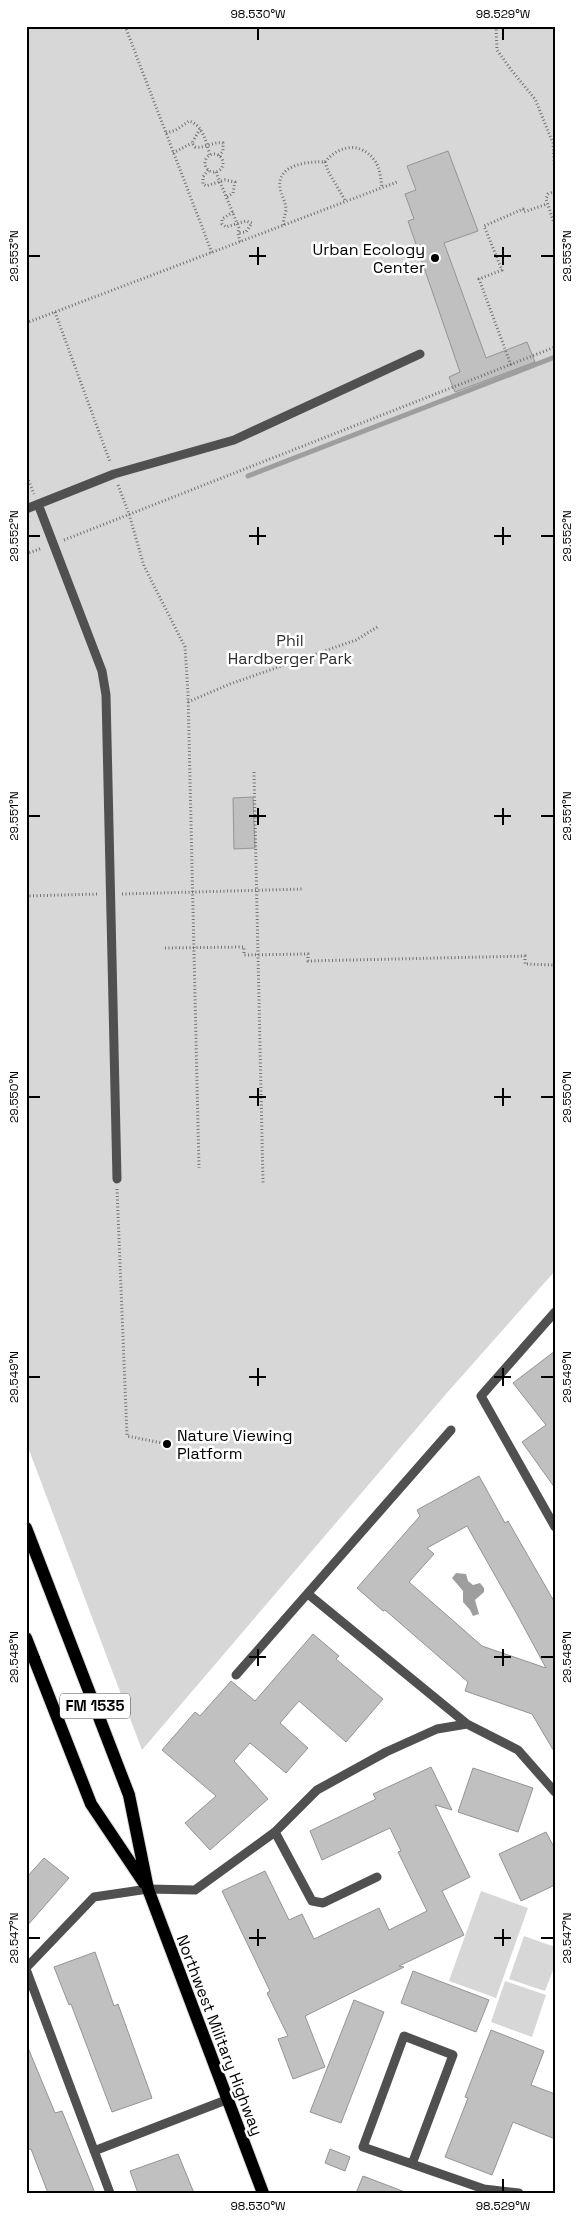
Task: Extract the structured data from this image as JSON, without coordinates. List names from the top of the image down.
{
  "streets": {
    "main road": ["FM 1535", "Northwest Military Highway"]
  },
  "parks": ["Phil Hardberger Park"],
  "places": ["Urban Ecology Center", "Nature Viewing Platform"],
  "coordinates": [
    "98.530°W",
    "98.529°W",
    "29.553°N",
    "29.552°N",
    "29.551°N",
    "29.550°N",
    "29.549°N",
    "29.548°N",
    "29.547°N"
  ]
}
